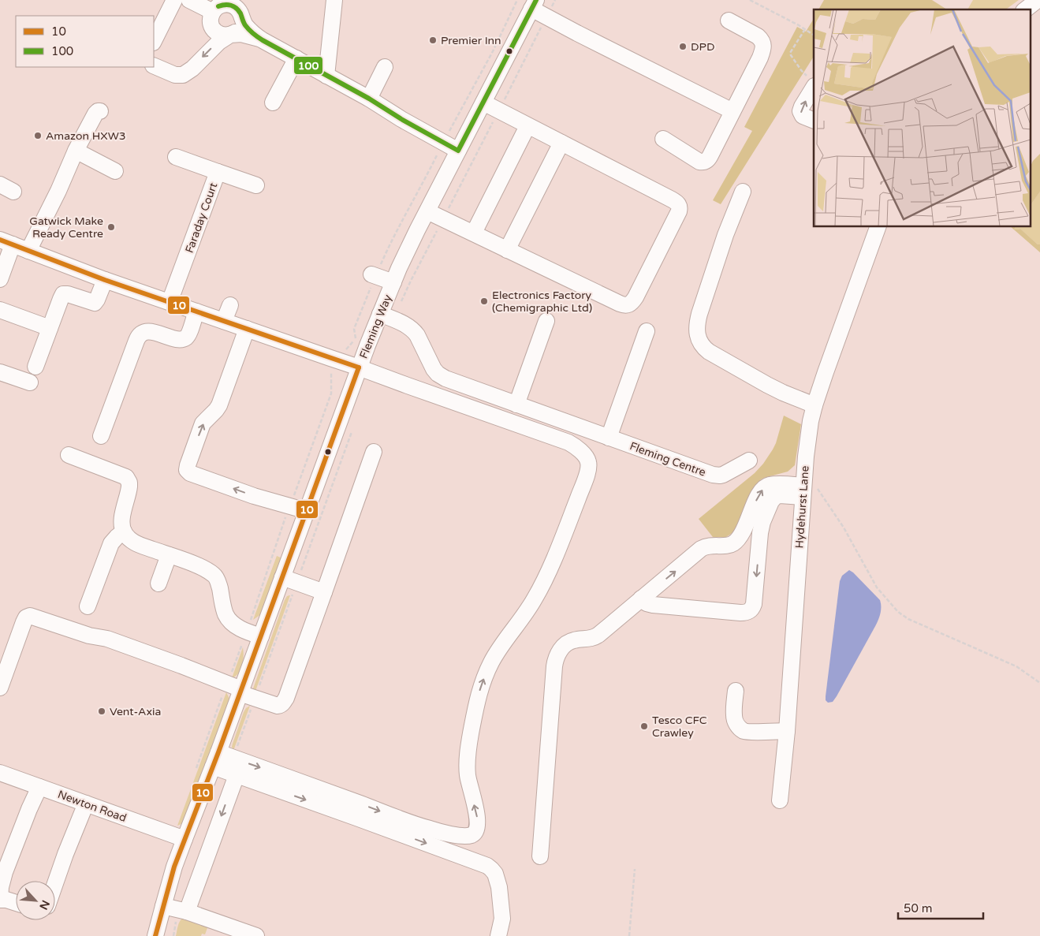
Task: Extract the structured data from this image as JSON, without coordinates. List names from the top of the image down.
{
  "streets": {
    "street": [
      "Faraday Court",
      "Fleming Way",
      "Fleming Centre",
      "Hydehurst Lane",
      "Newton Road"
    ]
  },
  "crossings": [
    ["Fleming Way", "Fleming Centre"],
    ["Fleming Way", "Newton Road"]
  ],
  "places": [
    "Premier Inn",
    "DPD",
    "Amazon HXW3",
    "Gatwick Make Ready Centre",
    "Electronics Factory (Chemigraphic Ltd)",
    "Vent-Axia",
    "Tesco CFC Crawley"
  ],
  "lines": ["transit line 100", "transit line 10"],
  "legend": ["10", "100"],
  "scale_bar": "50 m",
  "north": "bottom right"
}
